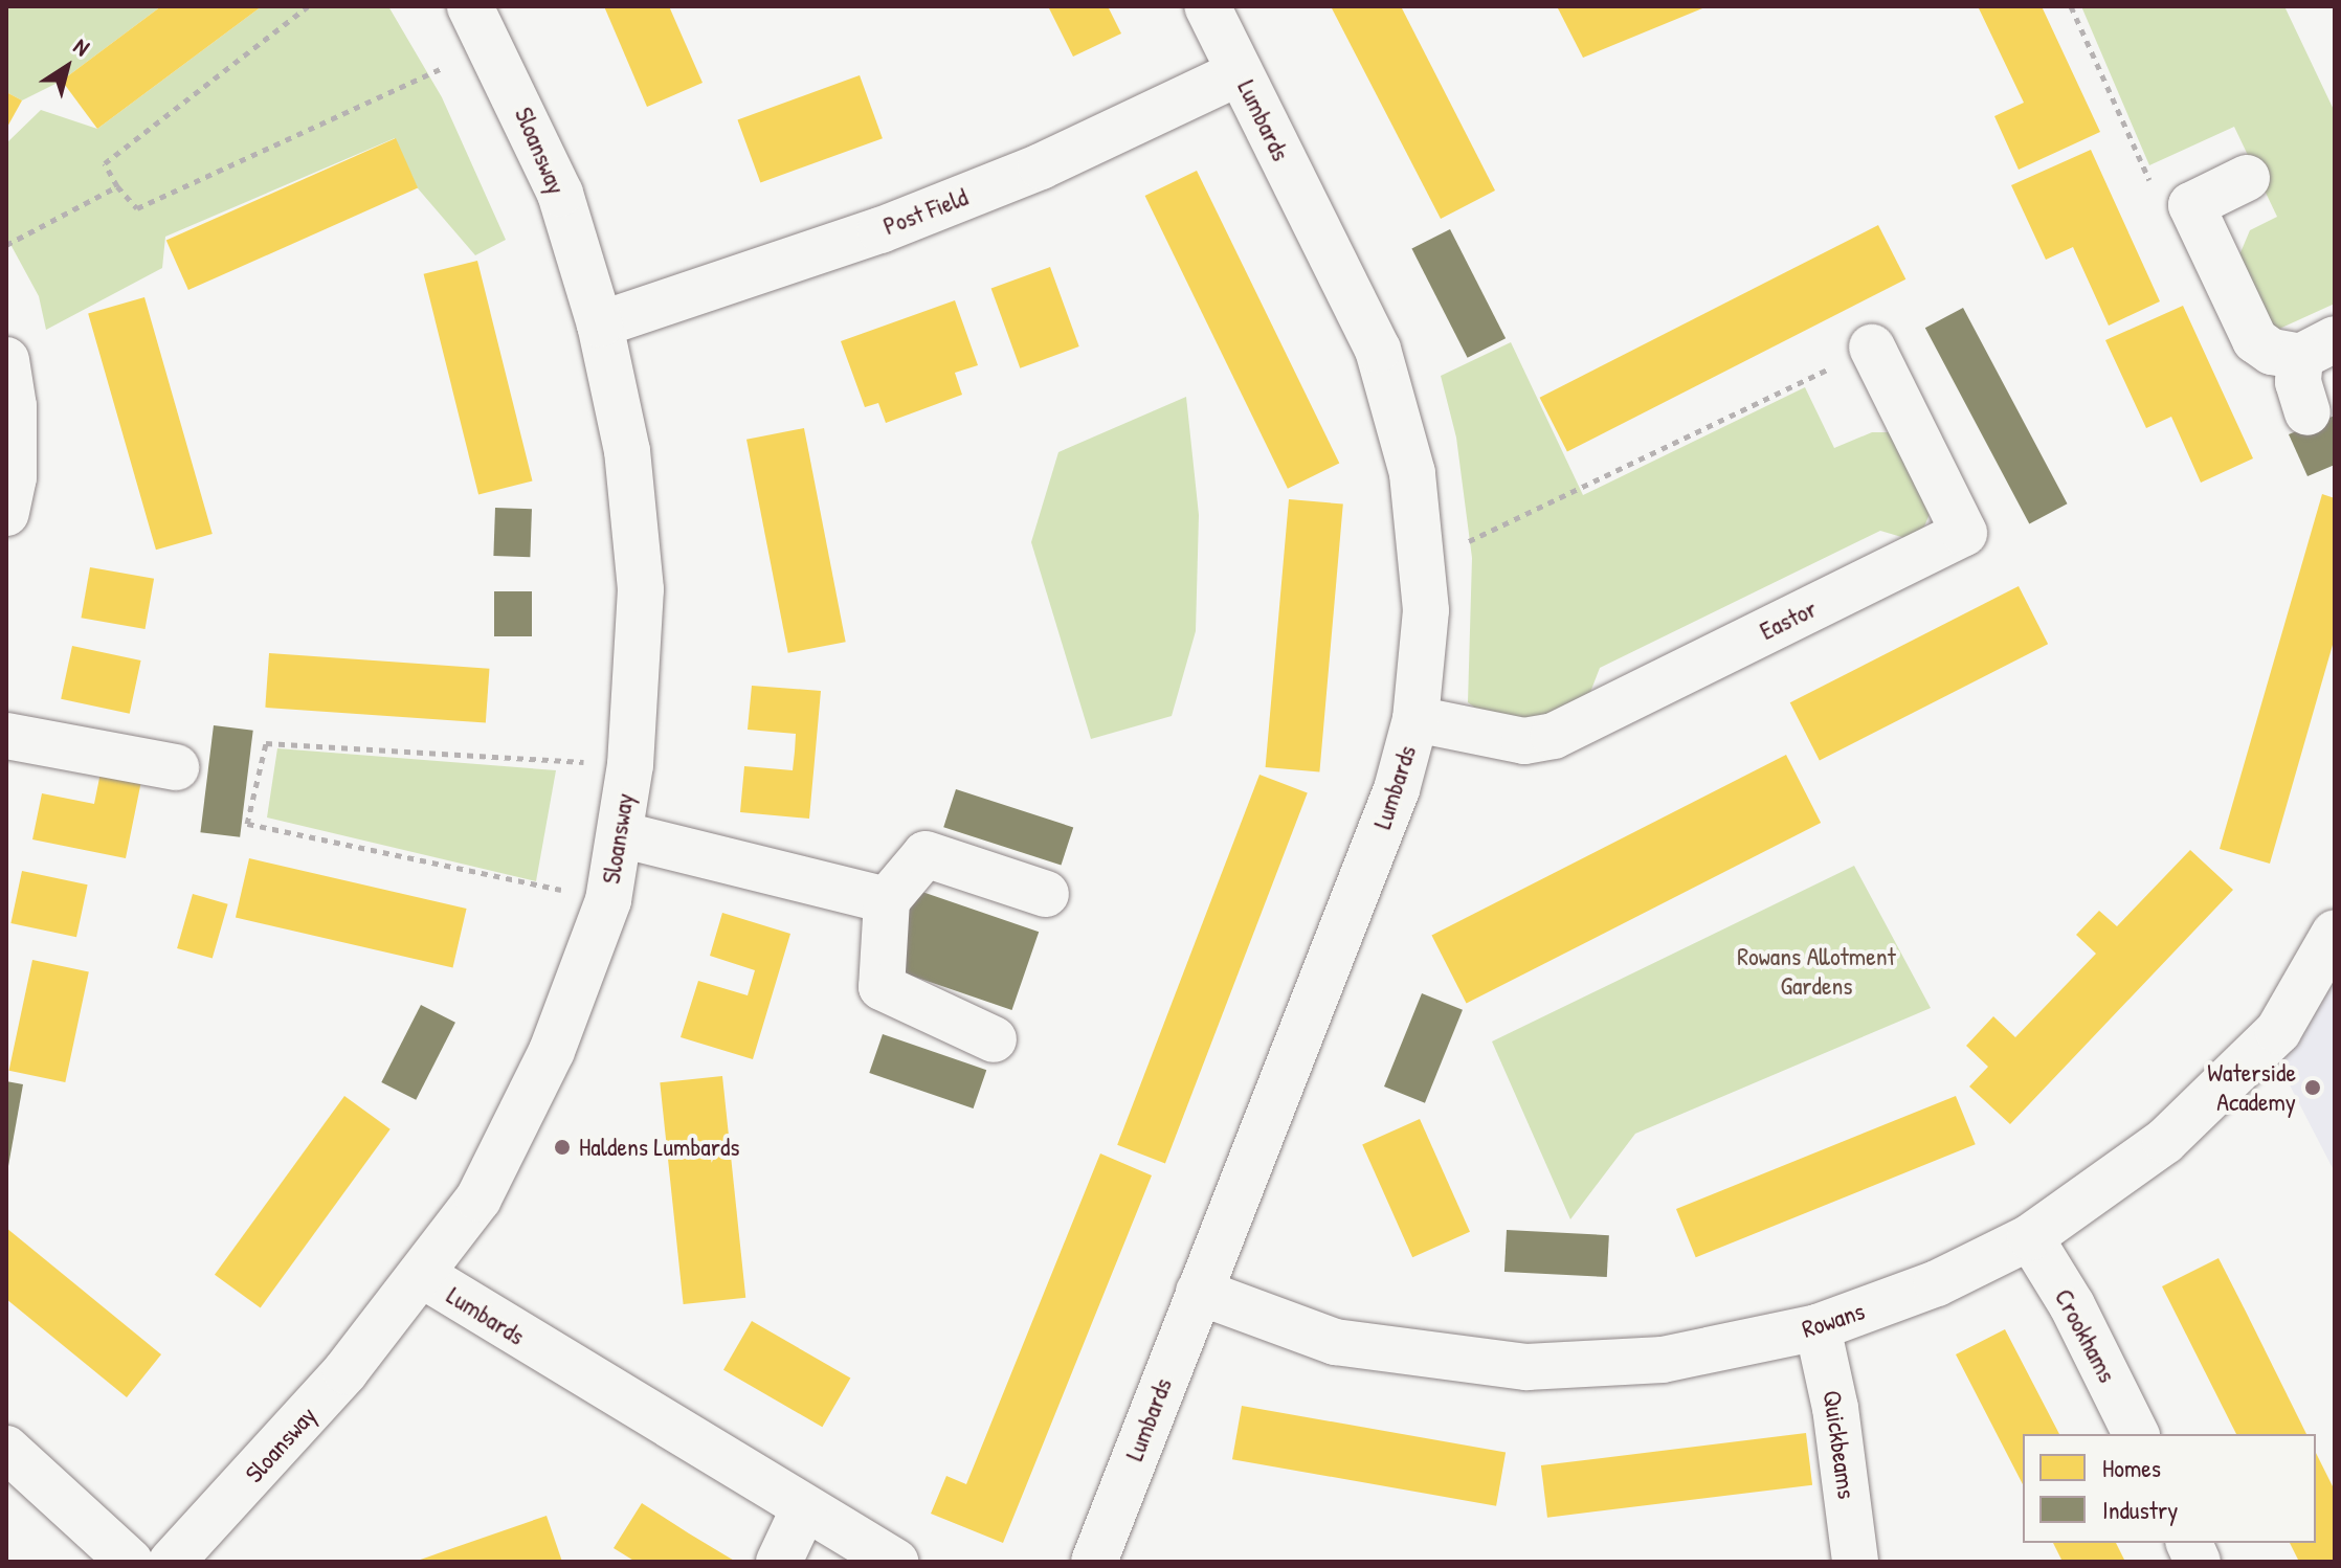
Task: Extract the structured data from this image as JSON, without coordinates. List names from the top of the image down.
{
  "streets": {
    "street": [
      "Lumbards",
      "Sloansway",
      "Post Field",
      "Eastor",
      "Rowans",
      "Crookhams",
      "Quickbeams"
    ]
  },
  "crossings": [
    ["Lumbards", "Sloansway"],
    ["Lumbards", "Post Field"],
    ["Lumbards", "Eastor"],
    ["Lumbards", "Rowans"],
    ["Sloansway", "Post Field"],
    ["Rowans", "Crookhams"],
    ["Rowans", "Quickbeams"]
  ],
  "parks": ["Rowans Allotment Gardens"],
  "places": ["Waterside Academy", "Haldens Lumbards"],
  "legend": ["Homes", "Industry"],
  "north": "top right"
}
